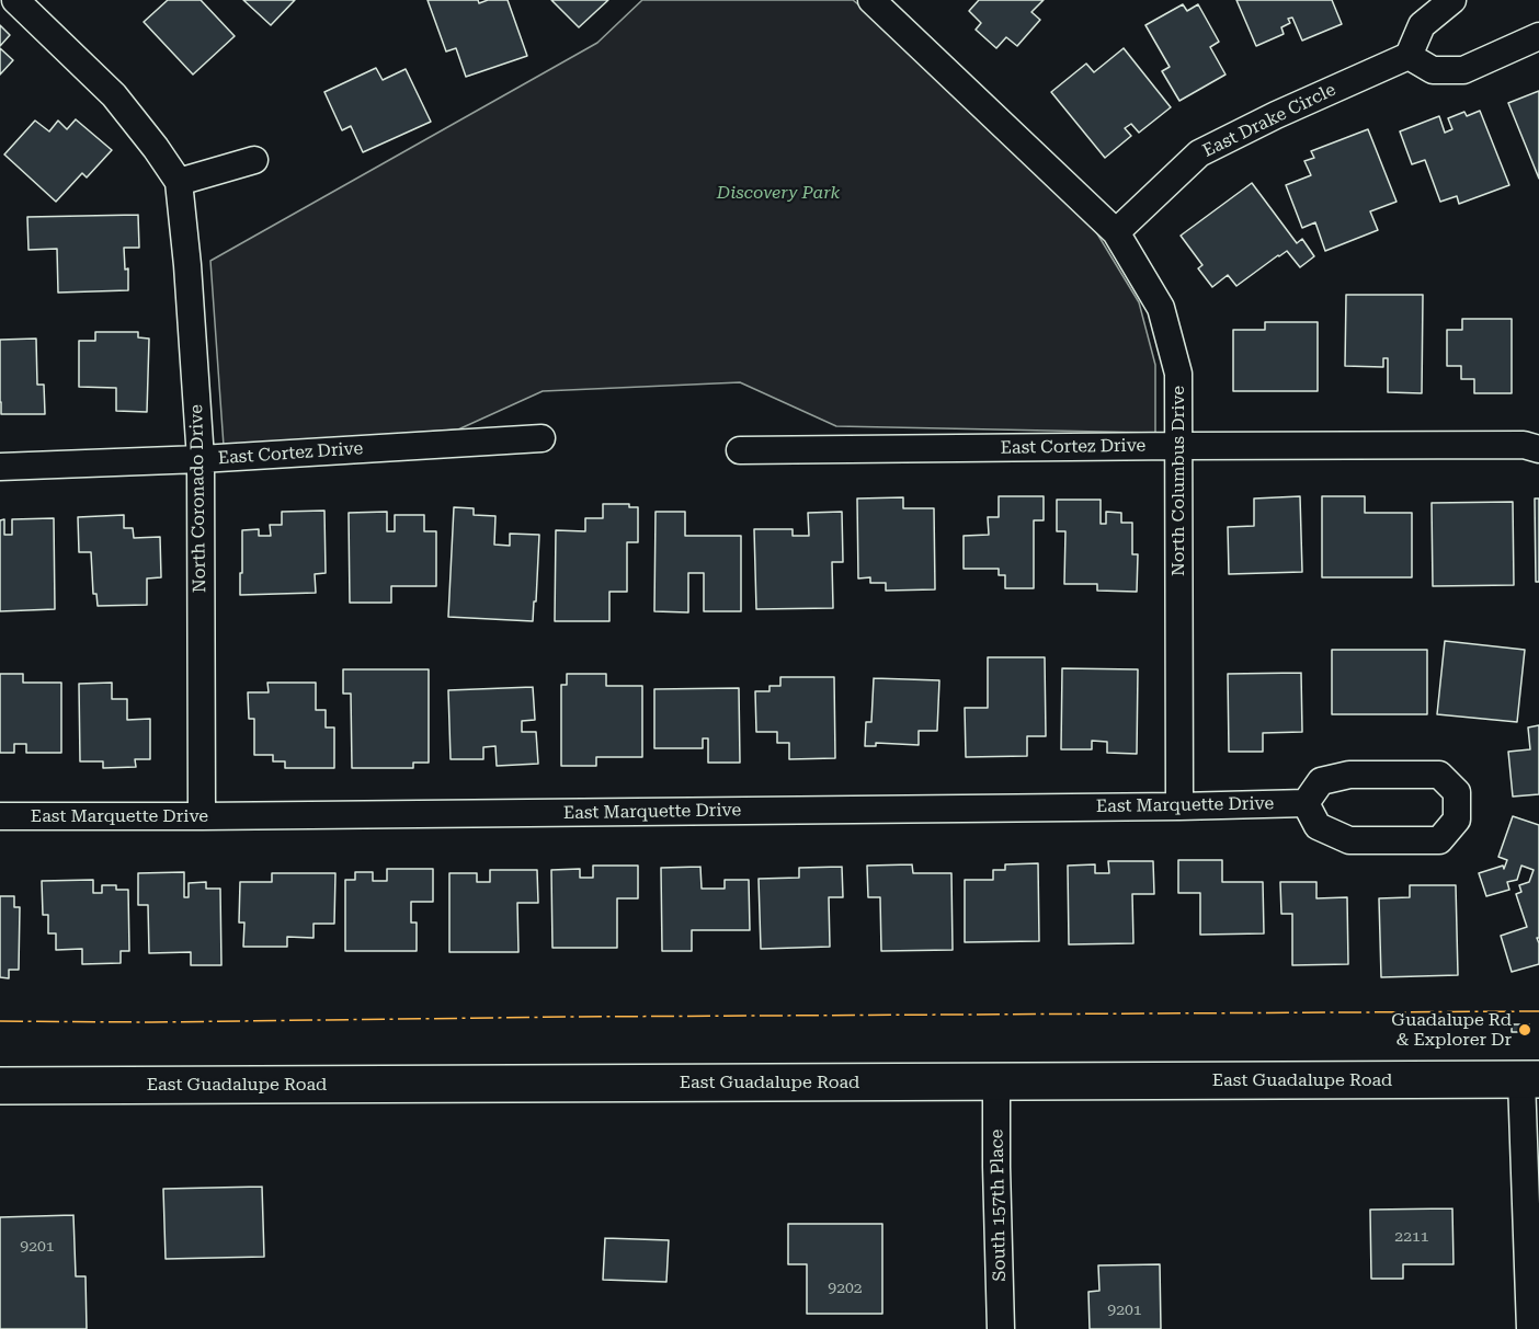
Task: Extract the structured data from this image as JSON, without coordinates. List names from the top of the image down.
{
  "streets": {
    "main road": ["East Guadalupe Road"],
    "street": [
      "East Drake Circle",
      "East Cortez Drive",
      "North Columbus Drive",
      "North Coronado Drive",
      "East Marquette Drive",
      "South 157th Place"
    ]
  },
  "crossings": [
    ["East Drake Circle", "North Columbus Drive"],
    ["East Cortez Drive", "North Columbus Drive"],
    ["East Cortez Drive", "North Coronado Drive"],
    ["North Columbus Drive", "East Marquette Drive"],
    ["North Coronado Drive", "East Marquette Drive"],
    ["East Guadalupe Road", "South 157th Place"]
  ],
  "parks": ["Discovery Park"],
  "places": ["Guadalupe Rd & Explorer Dr"],
  "house_numbers": [
    "2211",
    "9201",
    "9202",
    "9201"
  ]
}
